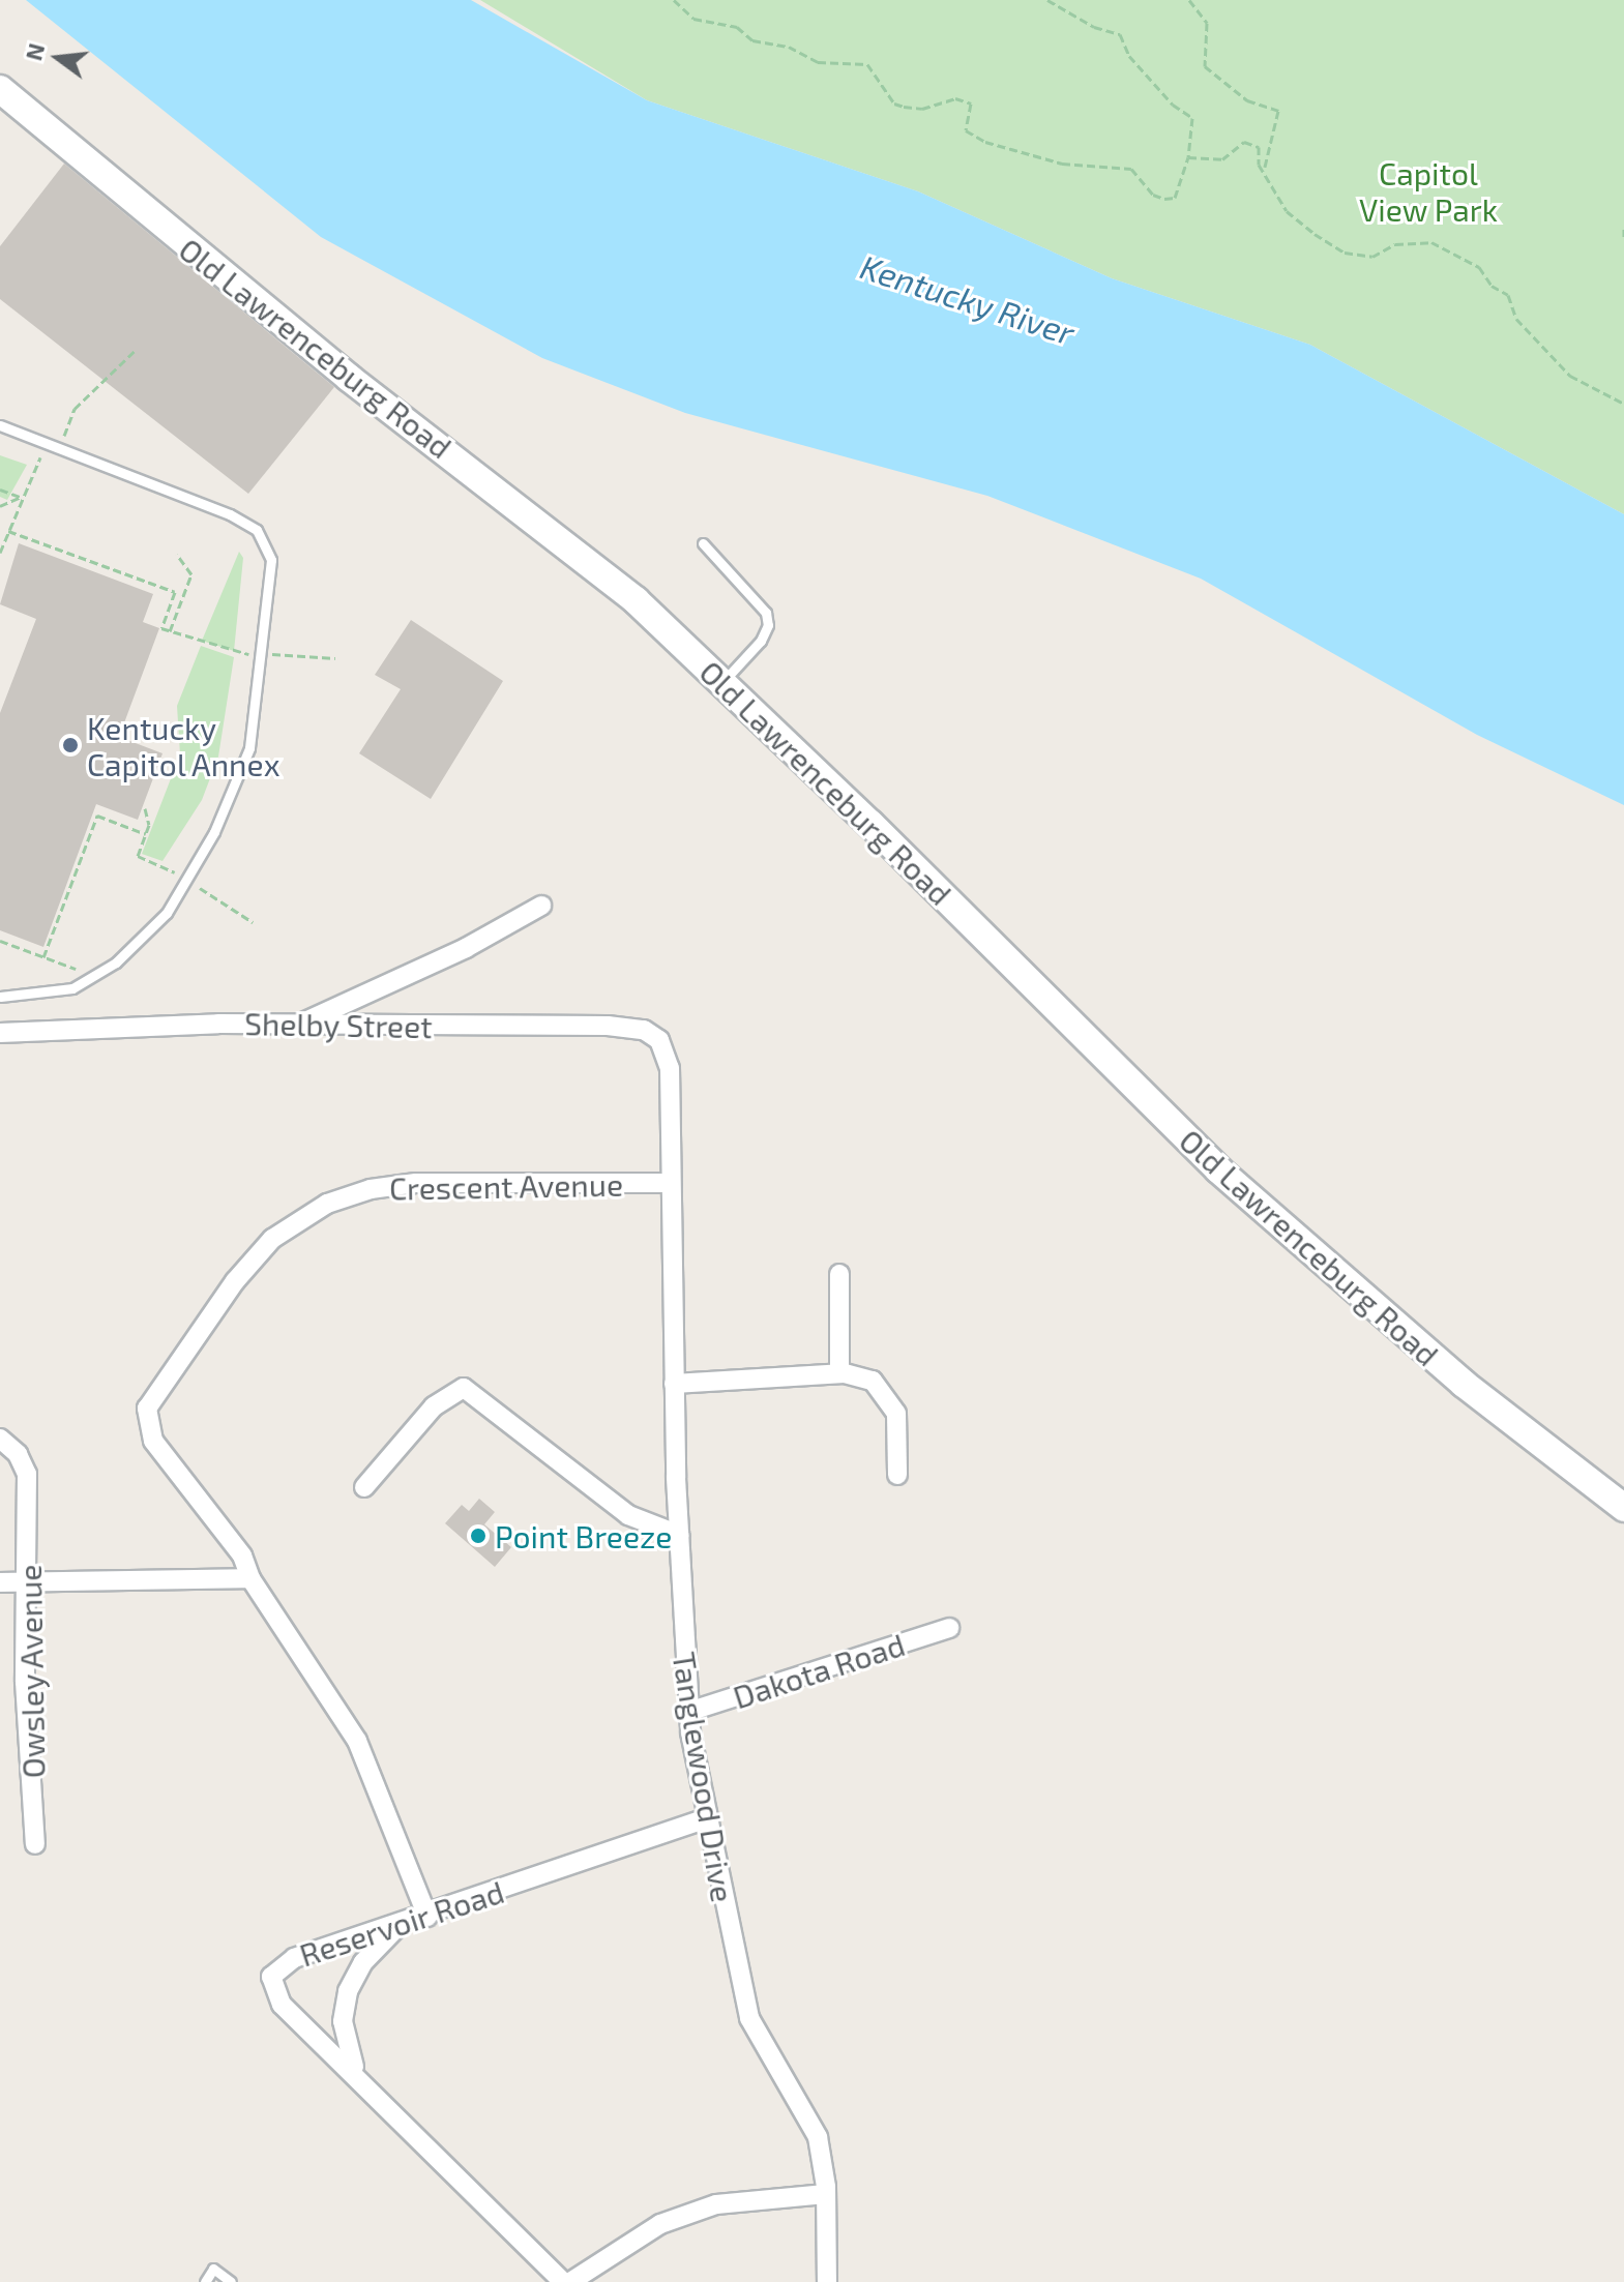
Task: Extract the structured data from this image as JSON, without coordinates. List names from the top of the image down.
{
  "streets": {
    "main road": ["Old Lawrenceburg Road"],
    "street": [
      "Shelby Street",
      "Crescent Avenue",
      "Dakota Road",
      "Owsley Avenue",
      "Tanglewood Drive",
      "Reservoir Road"
    ]
  },
  "crossings": [
    ["Shelby Street", "Tanglewood Drive"],
    ["Crescent Avenue", "Tanglewood Drive"],
    ["Dakota Road", "Tanglewood Drive"],
    ["Tanglewood Drive", "Reservoir Road"]
  ],
  "water": ["Kentucky River"],
  "parks": ["Capitol View Park"],
  "places": ["Kentucky Capitol Annex", "Point Breeze"],
  "north": "left"
}
